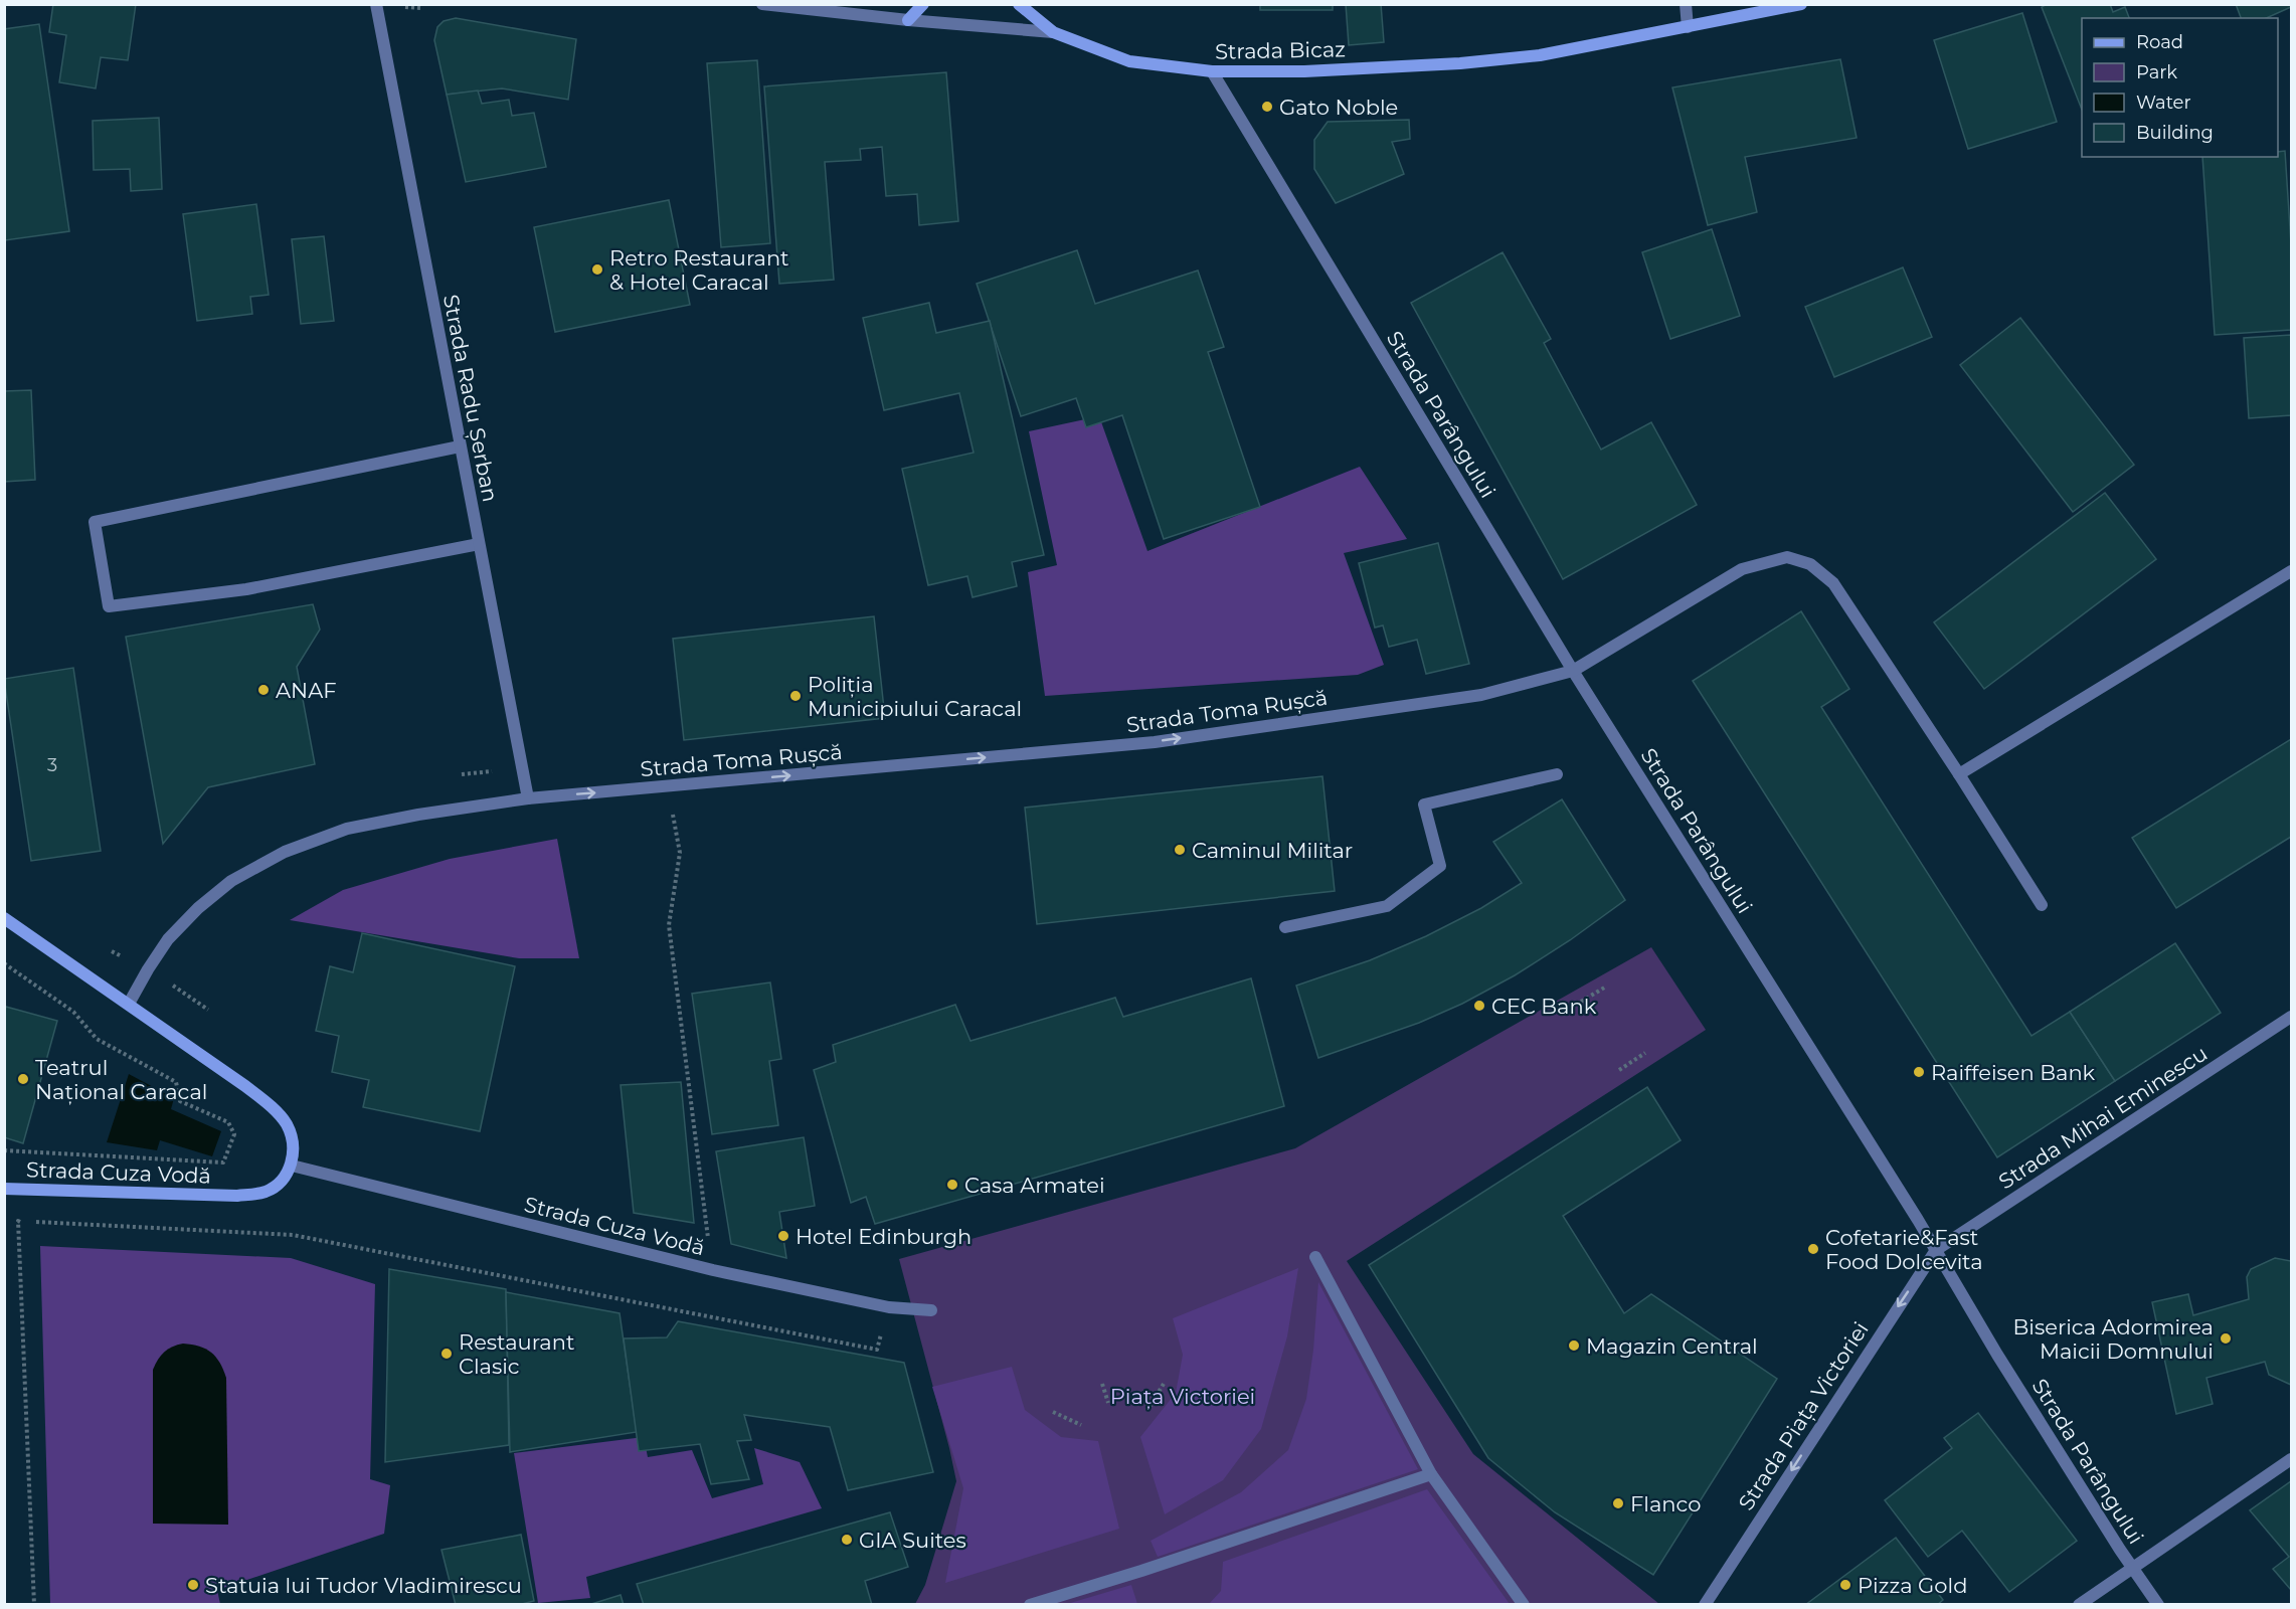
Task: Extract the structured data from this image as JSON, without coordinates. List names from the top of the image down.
{
  "streets": {
    "main road": ["Strada Bicaz", "Strada Cuza Vodă"],
    "street": [
      "Strada Radu Șerban",
      "Strada Parângului",
      "Strada Toma Rușcă",
      "Strada Mihai Eminescu",
      "Strada Piața Victoriei"
    ]
  },
  "crossings": [
    ["Strada Bicaz", "Strada Parângului"],
    ["Strada Radu Șerban", "Strada Toma Rușcă"],
    ["Strada Parângului", "Strada Toma Rușcă"],
    ["Strada Parângului", "Strada Mihai Eminescu"],
    ["Strada Parângului", "Strada Piața Victoriei"],
    ["Strada Mihai Eminescu", "Strada Piața Victoriei"]
  ],
  "one_way": ["Strada Toma Rușcă", "Strada Piața Victoriei"],
  "parks": ["Piața Victoriei"],
  "places": [
    "Gato Noble",
    "Retro Restaurant & Hotel Caracal",
    "ANAF",
    "Poliția Municipiului Caracal",
    "Caminul Militar",
    "CEC Bank",
    "Raiffeisen Bank",
    "Teatrul Național Caracal",
    "Casa Armatei",
    "Hotel Edinburgh",
    "Cofetarie&Fast Food Dolcevita",
    "Biserica Adormirea Maicii Domnului",
    "Magazin Central",
    "Restaurant Clasic",
    "Flanco",
    "GIA Suites",
    "Statuia lui Tudor Vladimirescu",
    "Pizza Gold"
  ],
  "house_numbers": ["3"],
  "legend": [
    "Road",
    "Park",
    "Water",
    "Building"
  ]
}
